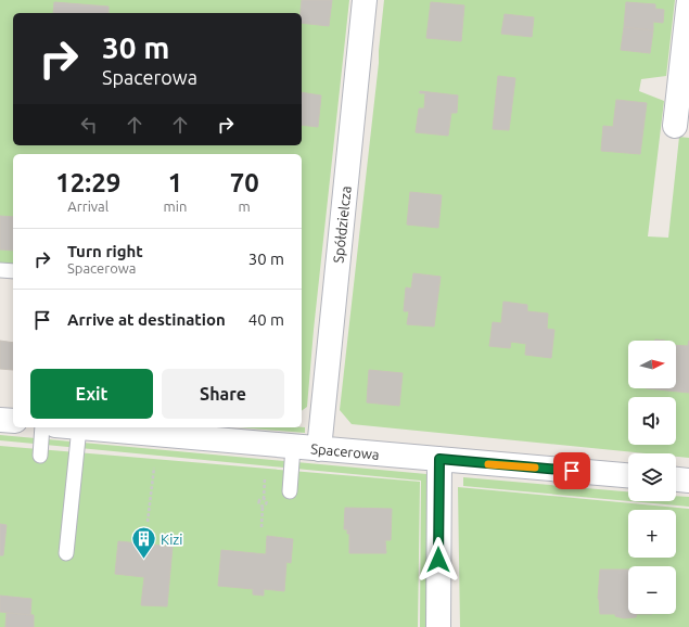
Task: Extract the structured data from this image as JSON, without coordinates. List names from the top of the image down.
{
  "streets": {
    "street": ["Spółdzielcza", "Spacerowa"]
  },
  "crossings": [
    ["Spółdzielcza", "Spacerowa"]
  ],
  "places": {
    "building": ["Kizi"]
  },
  "north": "right",
  "page": {
    "turn": ["30 m", "Spacerowa"],
    "eta": [
      "12:29",
      "Arrival",
      "1",
      "min",
      "70",
      "m"
    ],
    "list": [
      {
        "name": "Turn right",
        "note": "Spacerowa",
        "value": "30 m"
      },
      {
        "name": "Arrive at destination",
        "value": "40 m"
      }
    ],
    "map_buttons": ["+", "−"],
    "buttons": ["Exit", "Share"]
  }
}
